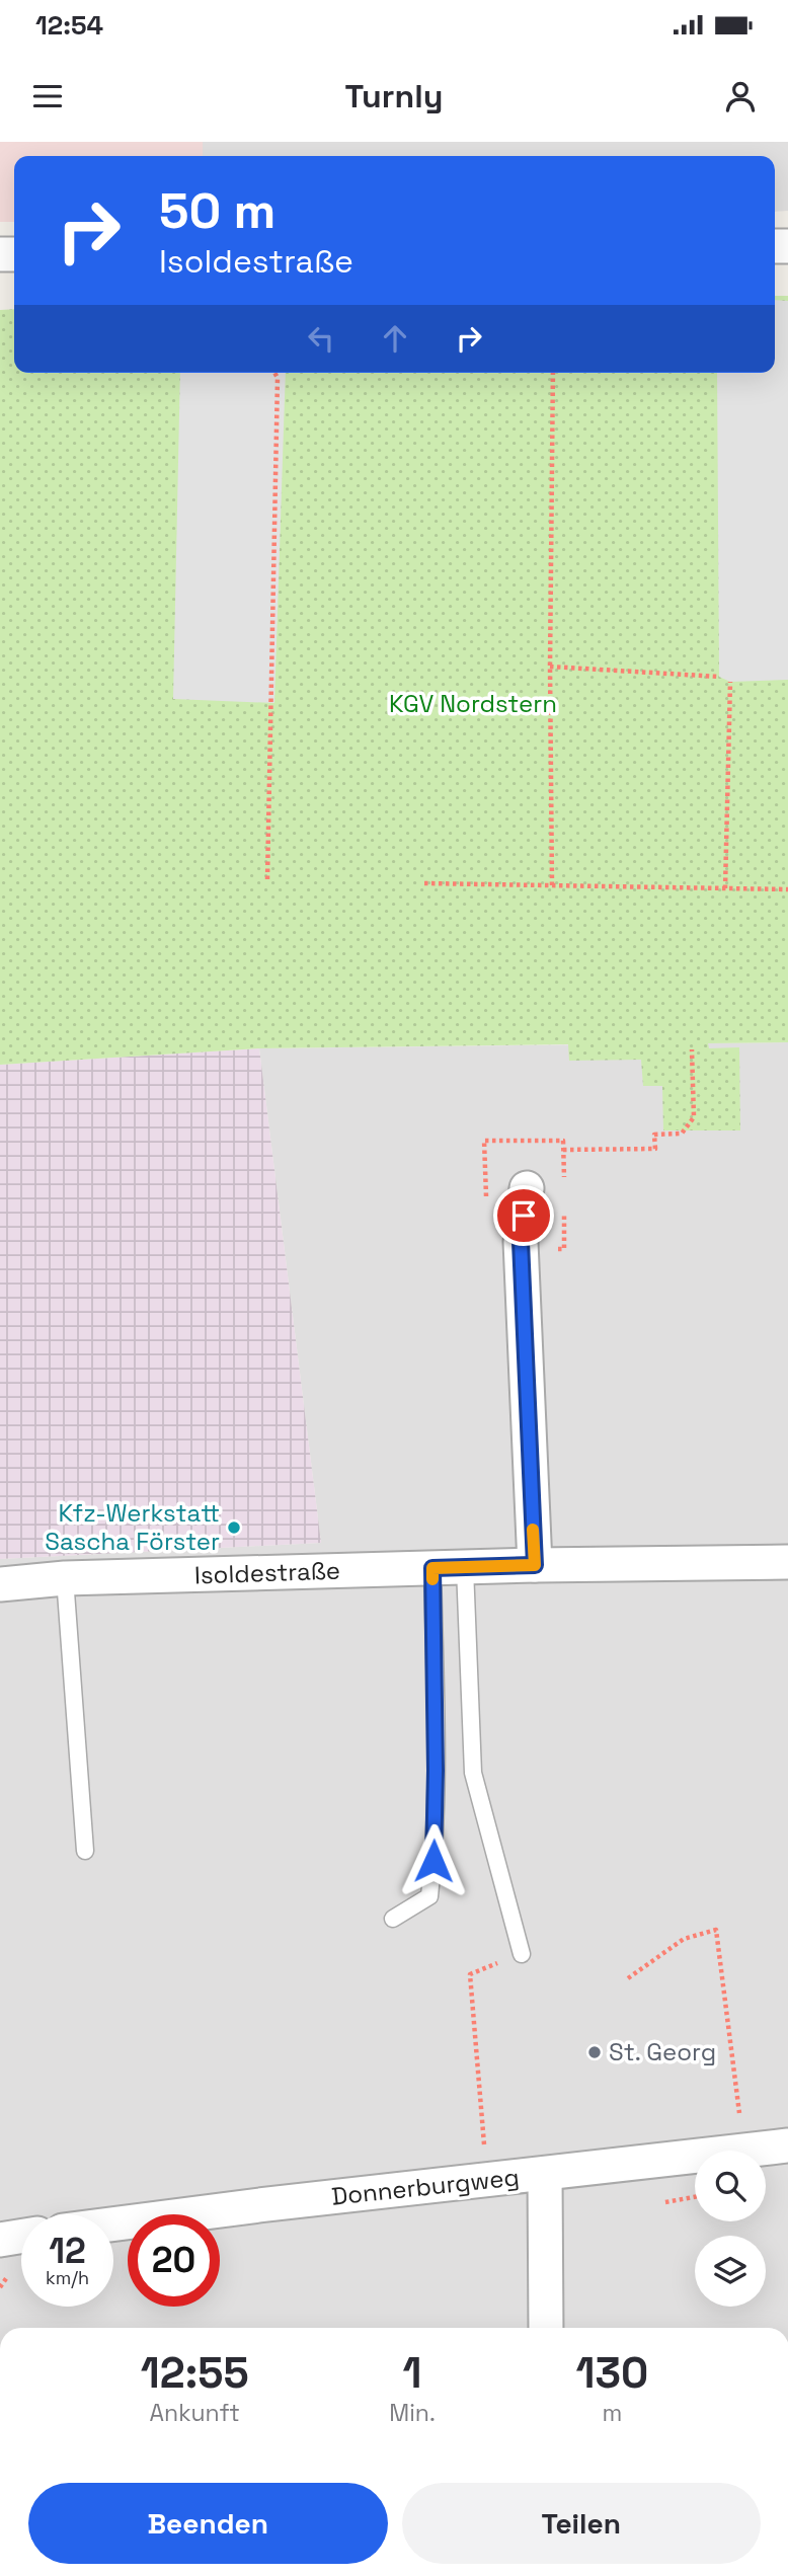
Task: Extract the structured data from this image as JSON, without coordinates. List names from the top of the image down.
{
  "streets": {
    "street": ["Isoldestraße", "Donnerburgweg"]
  },
  "parks": ["KGV Nordstern"],
  "places": ["Kfz-Werkstatt Sascha Förster", "St. Georg"],
  "page": {
    "status": "12:54",
    "header": "Turnly",
    "turn": ["50 m", "Isoldestraße"],
    "speed": "12 km/h",
    "limit": "20",
    "eta": [
      "12:55",
      "Ankunft",
      "1",
      "Min.",
      "130",
      "m"
    ],
    "buttons": ["Beenden", "Teilen"]
  }
}
